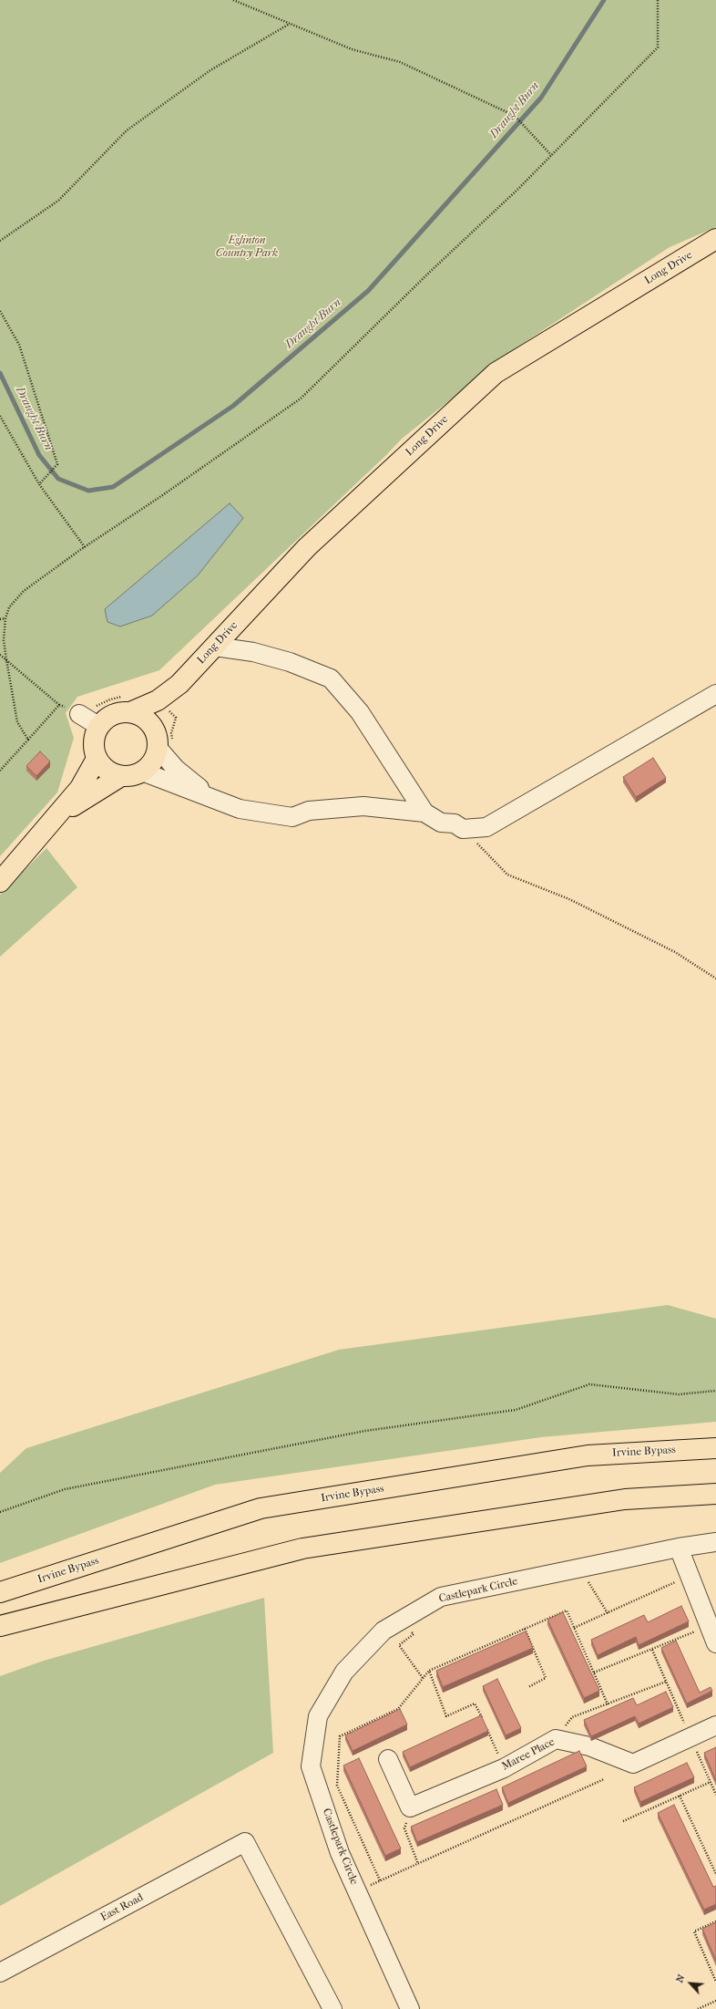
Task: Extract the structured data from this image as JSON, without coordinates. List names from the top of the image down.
{
  "streets": {
    "main road": ["Long Drive", "Irvine Bypass"],
    "street": ["Castlepark Circle", "Maree Place", "East Road"]
  },
  "water": ["Draught Burn"],
  "parks": ["Eglinton Country Park"],
  "north": "top left"
}
